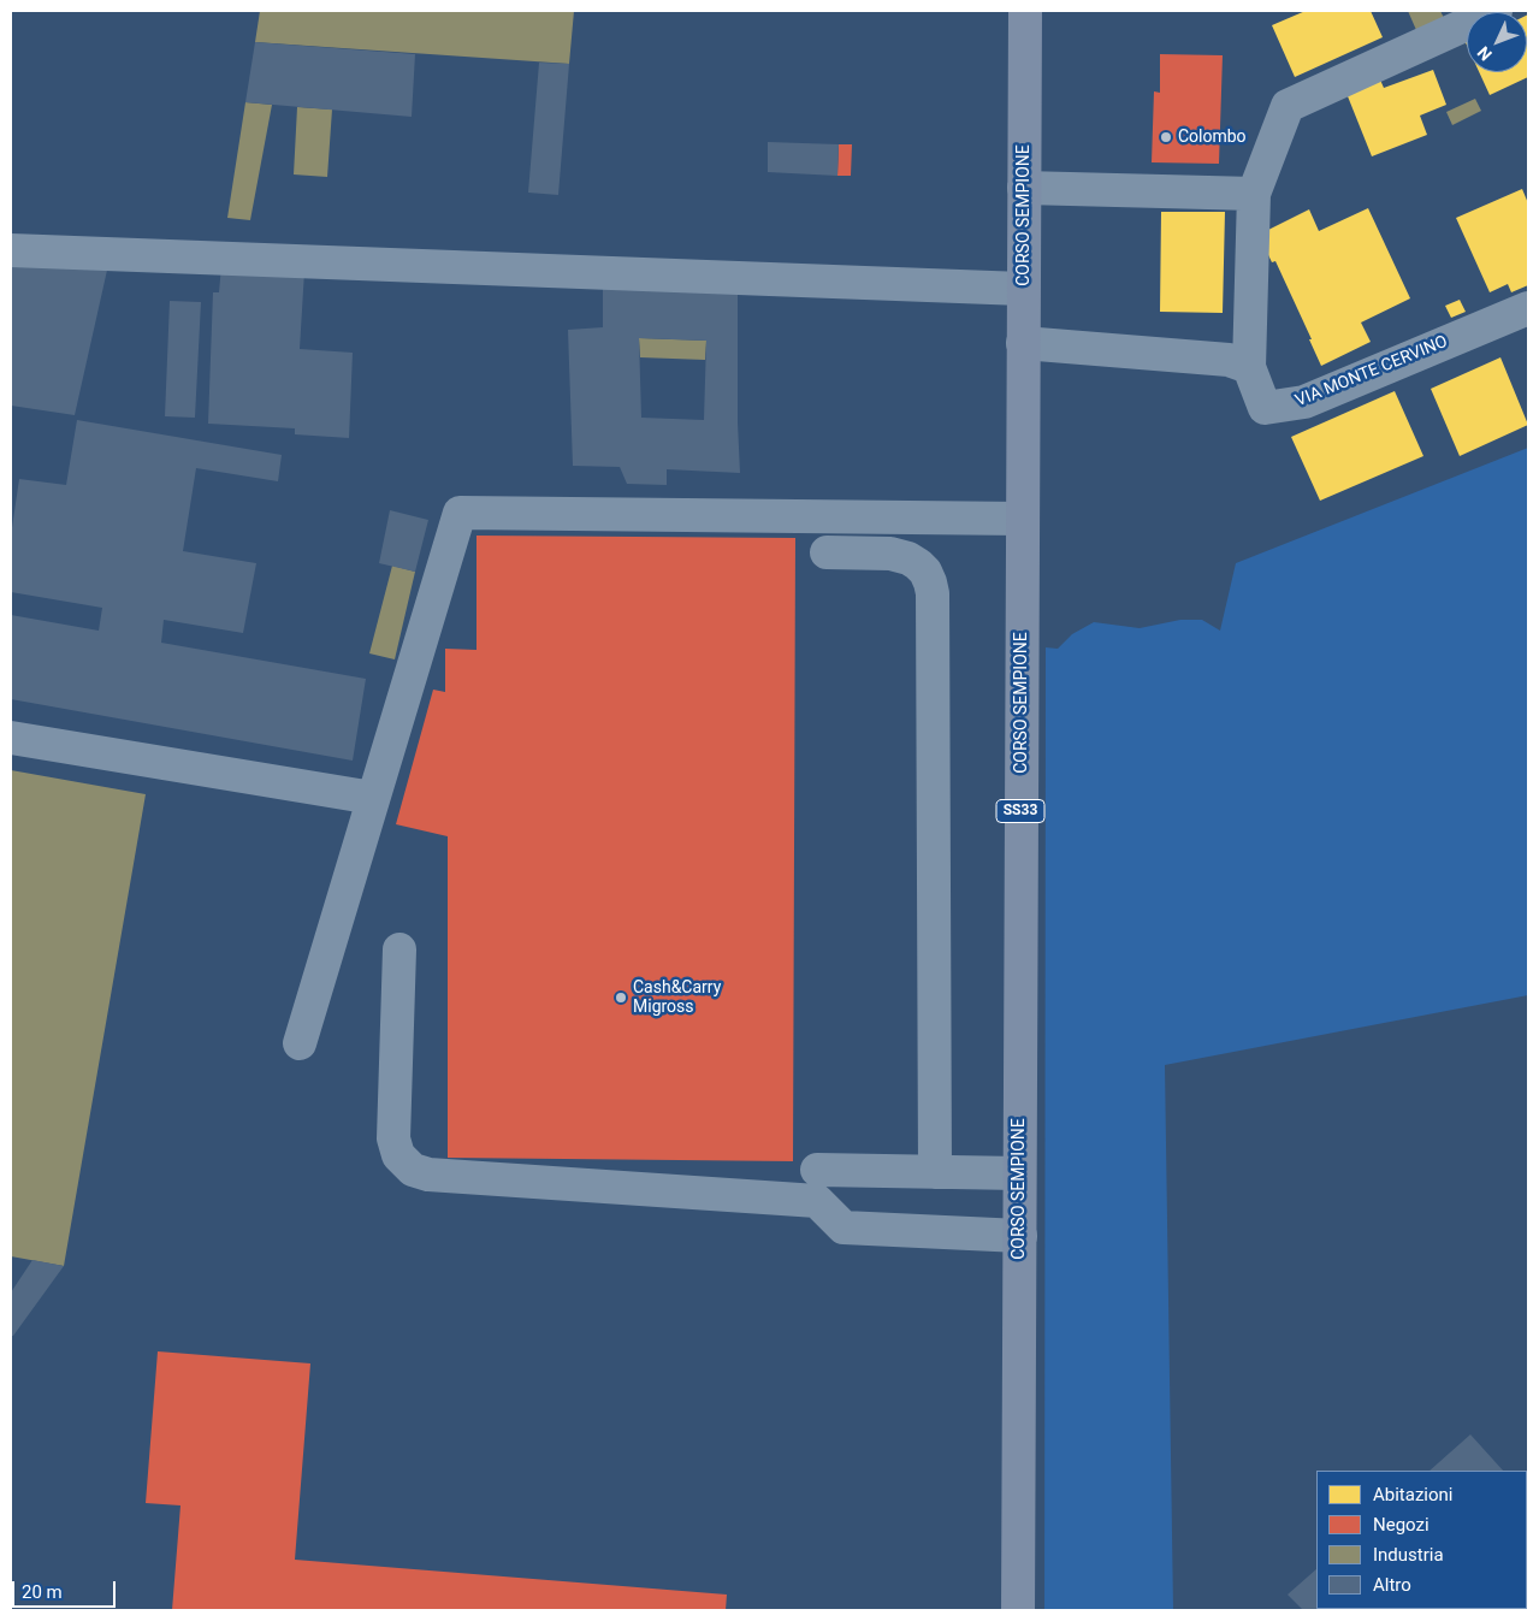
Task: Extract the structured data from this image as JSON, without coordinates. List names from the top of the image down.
{
  "streets": {
    "main road": ["CORSO SEMPIONE", "SS33"],
    "street": ["VIA MONTE CERVINO"]
  },
  "places": ["Colombo", "Cash&Carry Migross"],
  "legend": [
    "Abitazioni",
    "Negozi",
    "Industria",
    "Altro"
  ],
  "scale_bar": "20 m",
  "north": "bottom left"
}
